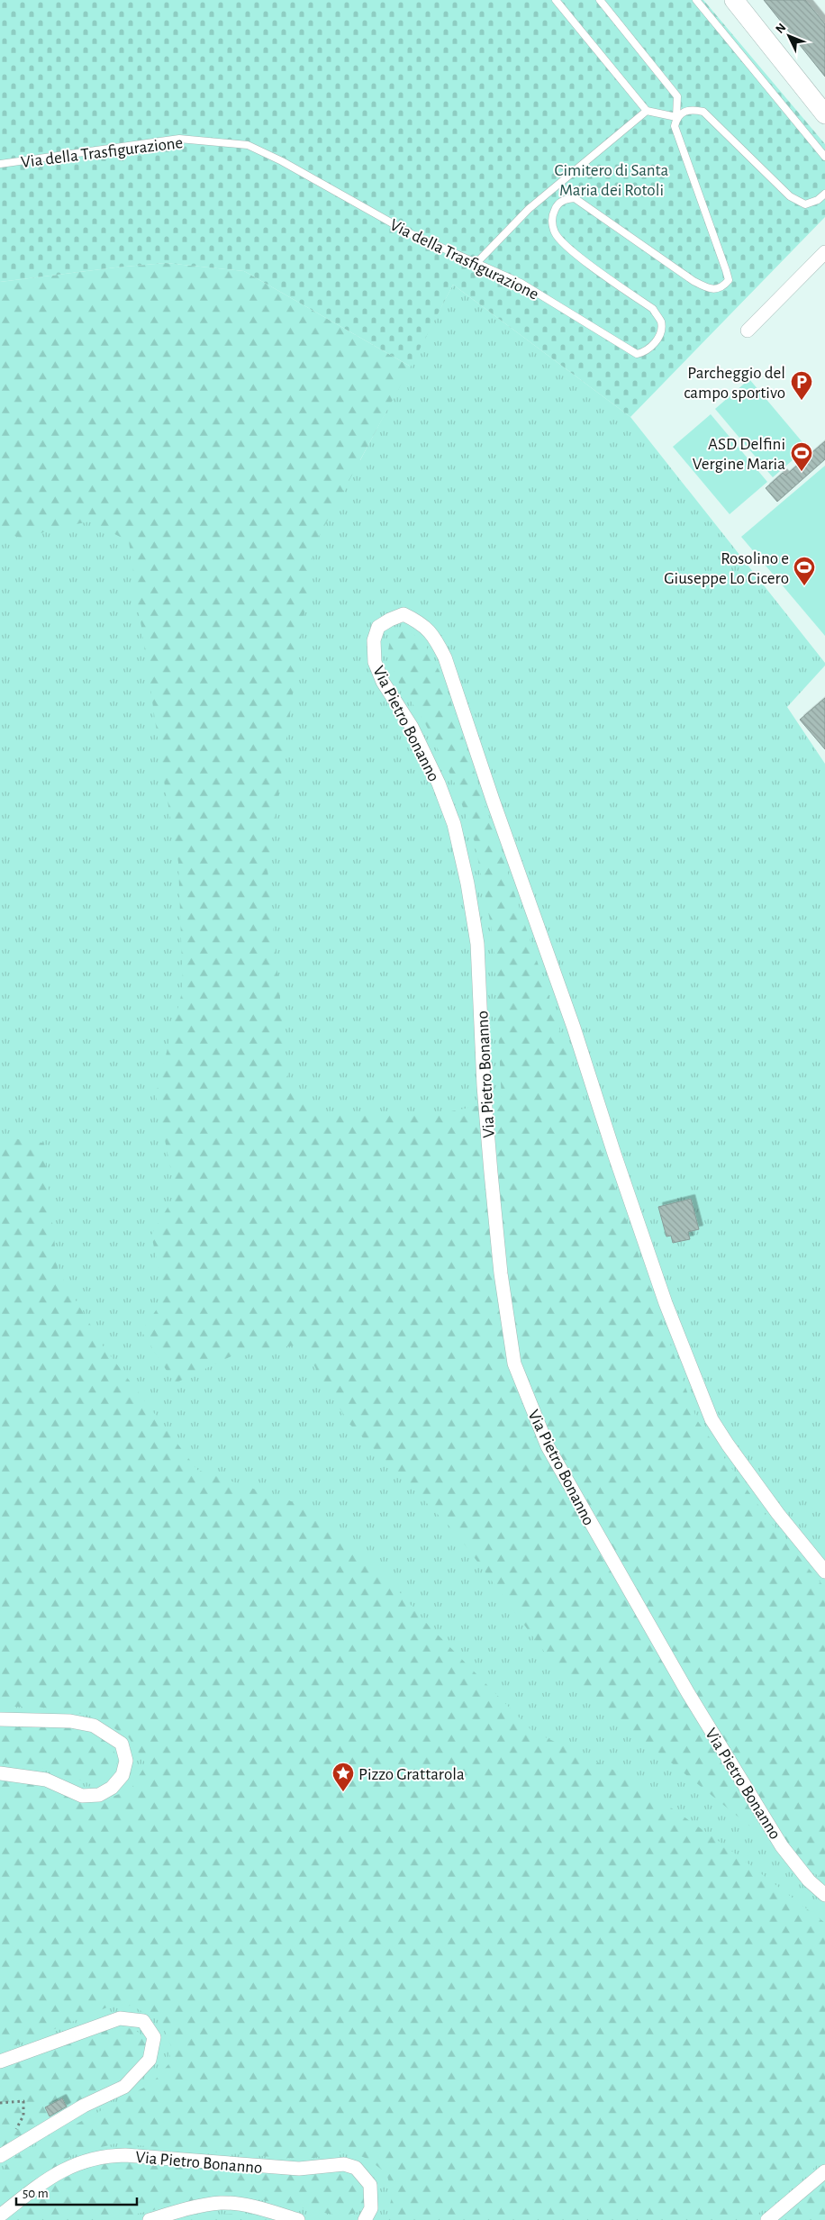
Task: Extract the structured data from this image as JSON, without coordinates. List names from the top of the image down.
{
  "streets": {
    "street": ["Via Pietro Bonanno"],
    "lane": ["Via della Trasfigurazione"]
  },
  "parks": ["Cimitero di Santa Maria dei Rotoli"],
  "places": {
    "parking": ["Parcheggio del campo sportivo"],
    "sports": ["ASD Delfini Vergine Maria", "Rosolino e Giuseppe Lo Cicero"],
    "place": ["Pizzo Grattarola"]
  },
  "scale_bar": "50 m",
  "north": "top left"
}
